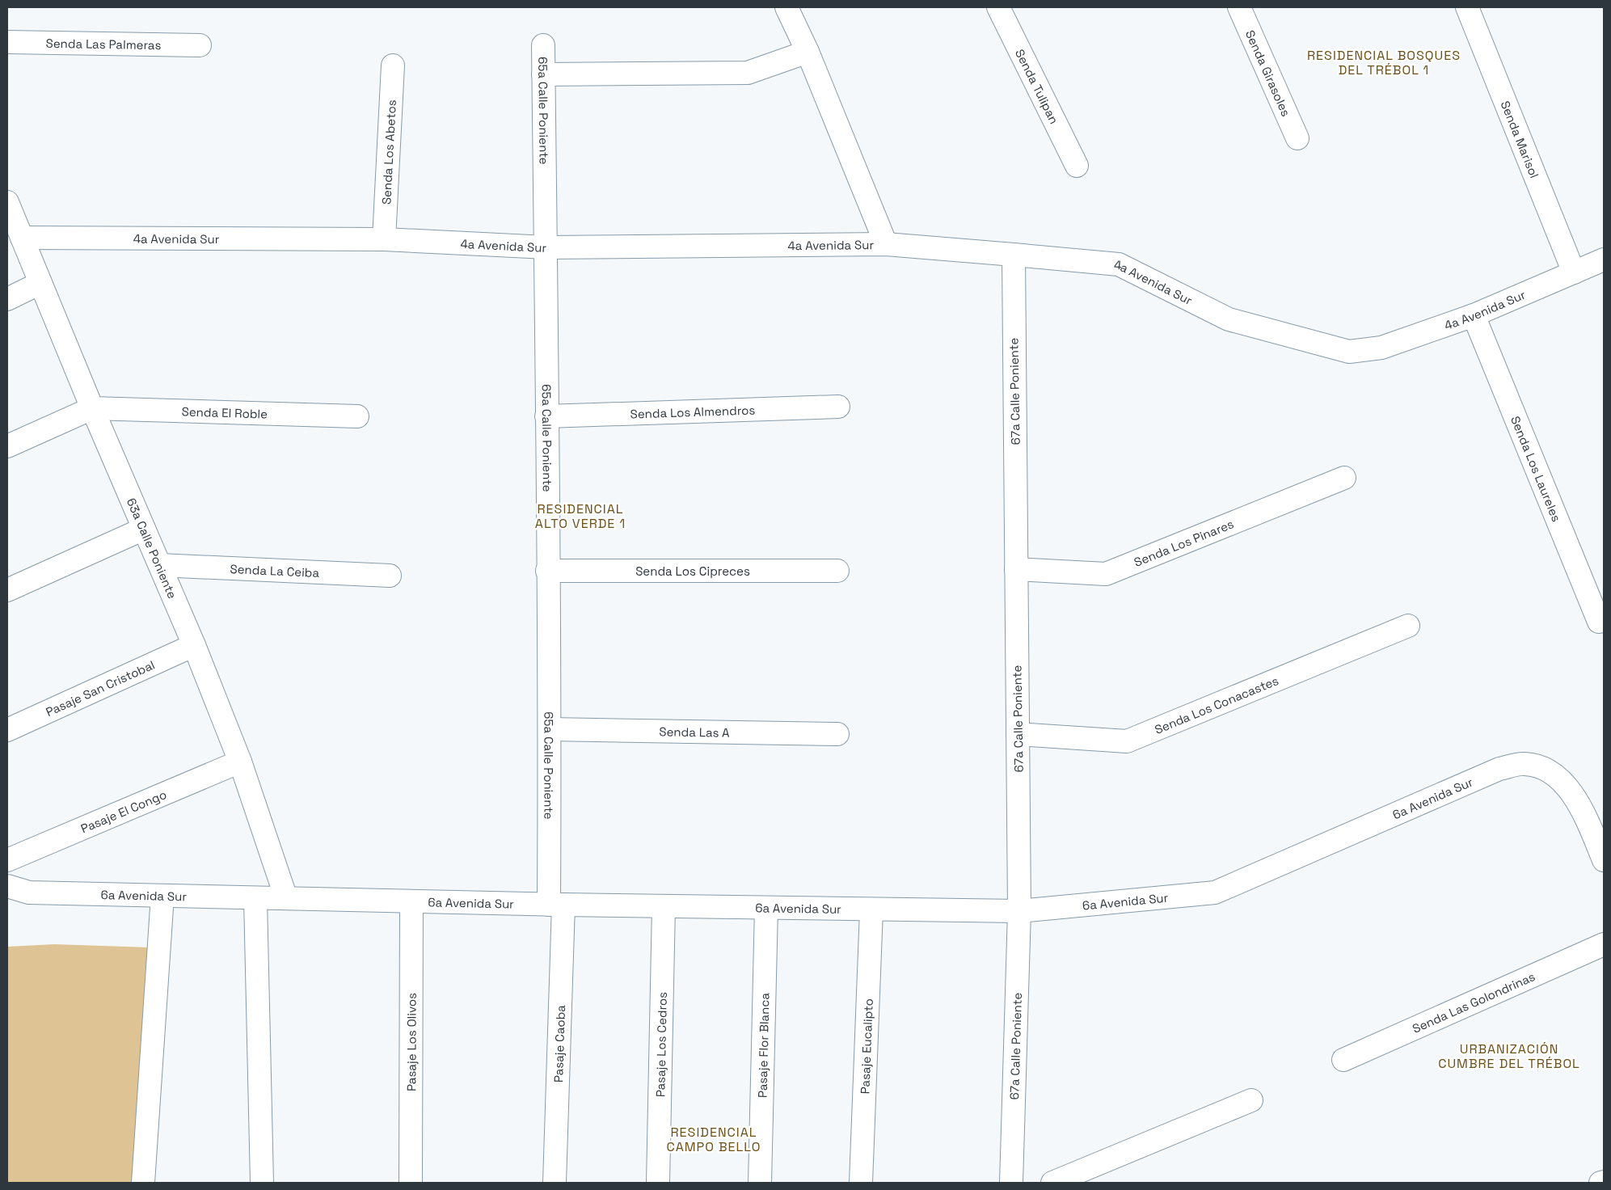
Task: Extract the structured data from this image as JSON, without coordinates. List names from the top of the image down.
{
  "streets": {
    "street": [
      "Senda Las Palmeras",
      "Senda Girasoles",
      "Senda Tulipan",
      "65a Calle Poniente",
      "Senda Marisol",
      "Senda Los Abetos",
      "4a Avenida Sur",
      "67a Calle Poniente",
      "Senda Los Almendros",
      "Senda El Roble",
      "Senda Los Laureles",
      "Senda Los Pinares",
      "63a Calle Poniente",
      "Senda La Ceiba",
      "Senda Los Cipreces",
      "Pasaje San Cristobal",
      "Senda Los Conacastes",
      "Senda Las A",
      "6a Avenida Sur",
      "Pasaje El Congo",
      "Senda Las Golondrinas",
      "Pasaje Los Olivos",
      "Pasaje Caoba",
      "Pasaje Los Cedros",
      "Pasaje Flor Blanca",
      "Pasaje Eucalipto"
    ]
  },
  "crossings": [
    ["65a Calle Poniente", "4a Avenida Sur"],
    ["65a Calle Poniente", "Senda Los Almendros"],
    ["65a Calle Poniente", "Senda Los Cipreces"],
    ["65a Calle Poniente", "Senda Las A"],
    ["65a Calle Poniente", "6a Avenida Sur"],
    ["65a Calle Poniente", "Pasaje Caoba"],
    ["Senda Marisol", "4a Avenida Sur"],
    ["Senda Los Abetos", "4a Avenida Sur"],
    ["4a Avenida Sur", "67a Calle Poniente"],
    ["4a Avenida Sur", "Senda Los Laureles"],
    ["4a Avenida Sur", "63a Calle Poniente"],
    ["67a Calle Poniente", "Senda Los Pinares"],
    ["67a Calle Poniente", "Senda Los Conacastes"],
    ["67a Calle Poniente", "6a Avenida Sur"],
    ["Senda El Roble", "63a Calle Poniente"],
    ["63a Calle Poniente", "Senda La Ceiba"],
    ["63a Calle Poniente", "Pasaje San Cristobal"],
    ["63a Calle Poniente", "6a Avenida Sur"],
    ["63a Calle Poniente", "Pasaje El Congo"],
    ["6a Avenida Sur", "Pasaje Los Olivos"],
    ["6a Avenida Sur", "Pasaje Caoba"],
    ["6a Avenida Sur", "Pasaje Los Cedros"],
    ["6a Avenida Sur", "Pasaje Flor Blanca"],
    ["6a Avenida Sur", "Pasaje Eucalipto"]
  ],
  "districts": [
    "RESIDENCIAL BOSQUES DEL TRÉBOL 1",
    "RESIDENCIAL ALTO VERDE 1",
    "URBANIZACIÓN CUMBRE DEL TRÉBOL",
    "RESIDENCIAL CAMPO BELLO"
  ]
}
